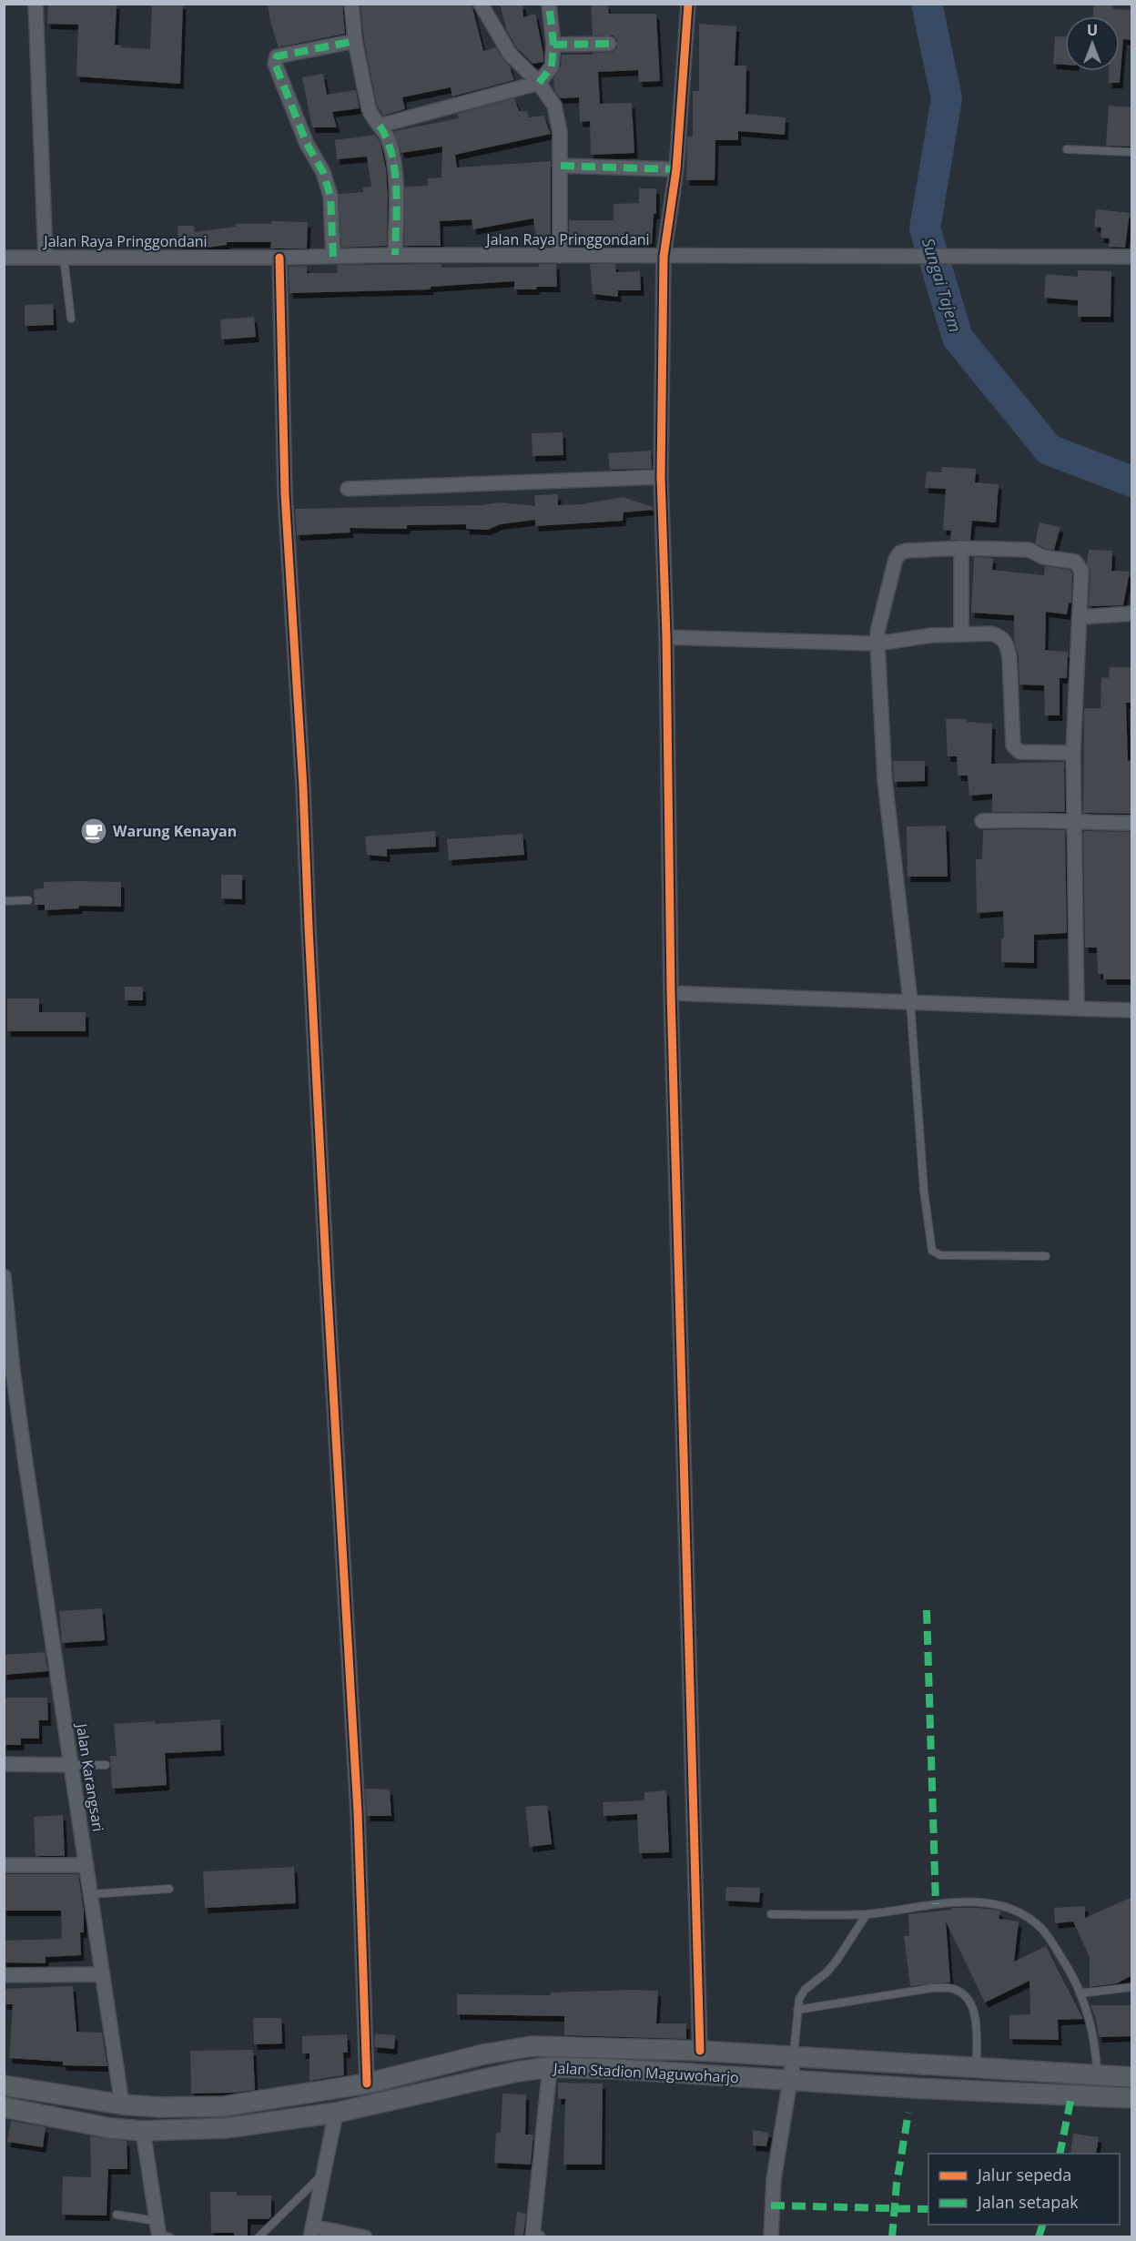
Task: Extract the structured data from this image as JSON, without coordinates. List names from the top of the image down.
{
  "streets": {
    "main road": ["Jalan Stadion Maguwoharjo"],
    "street": ["Jalan Raya Pringgondani", "Jalan Karangsari"]
  },
  "crossings": [
    ["Jalan Karangsari", "Jalan Stadion Maguwoharjo"]
  ],
  "water": ["Sungai Tajem"],
  "places": {
    "cafe": ["Warung Kenayan"]
  },
  "legend": ["Jalur sepeda", "Jalan setapak"],
  "north": "top"
}
